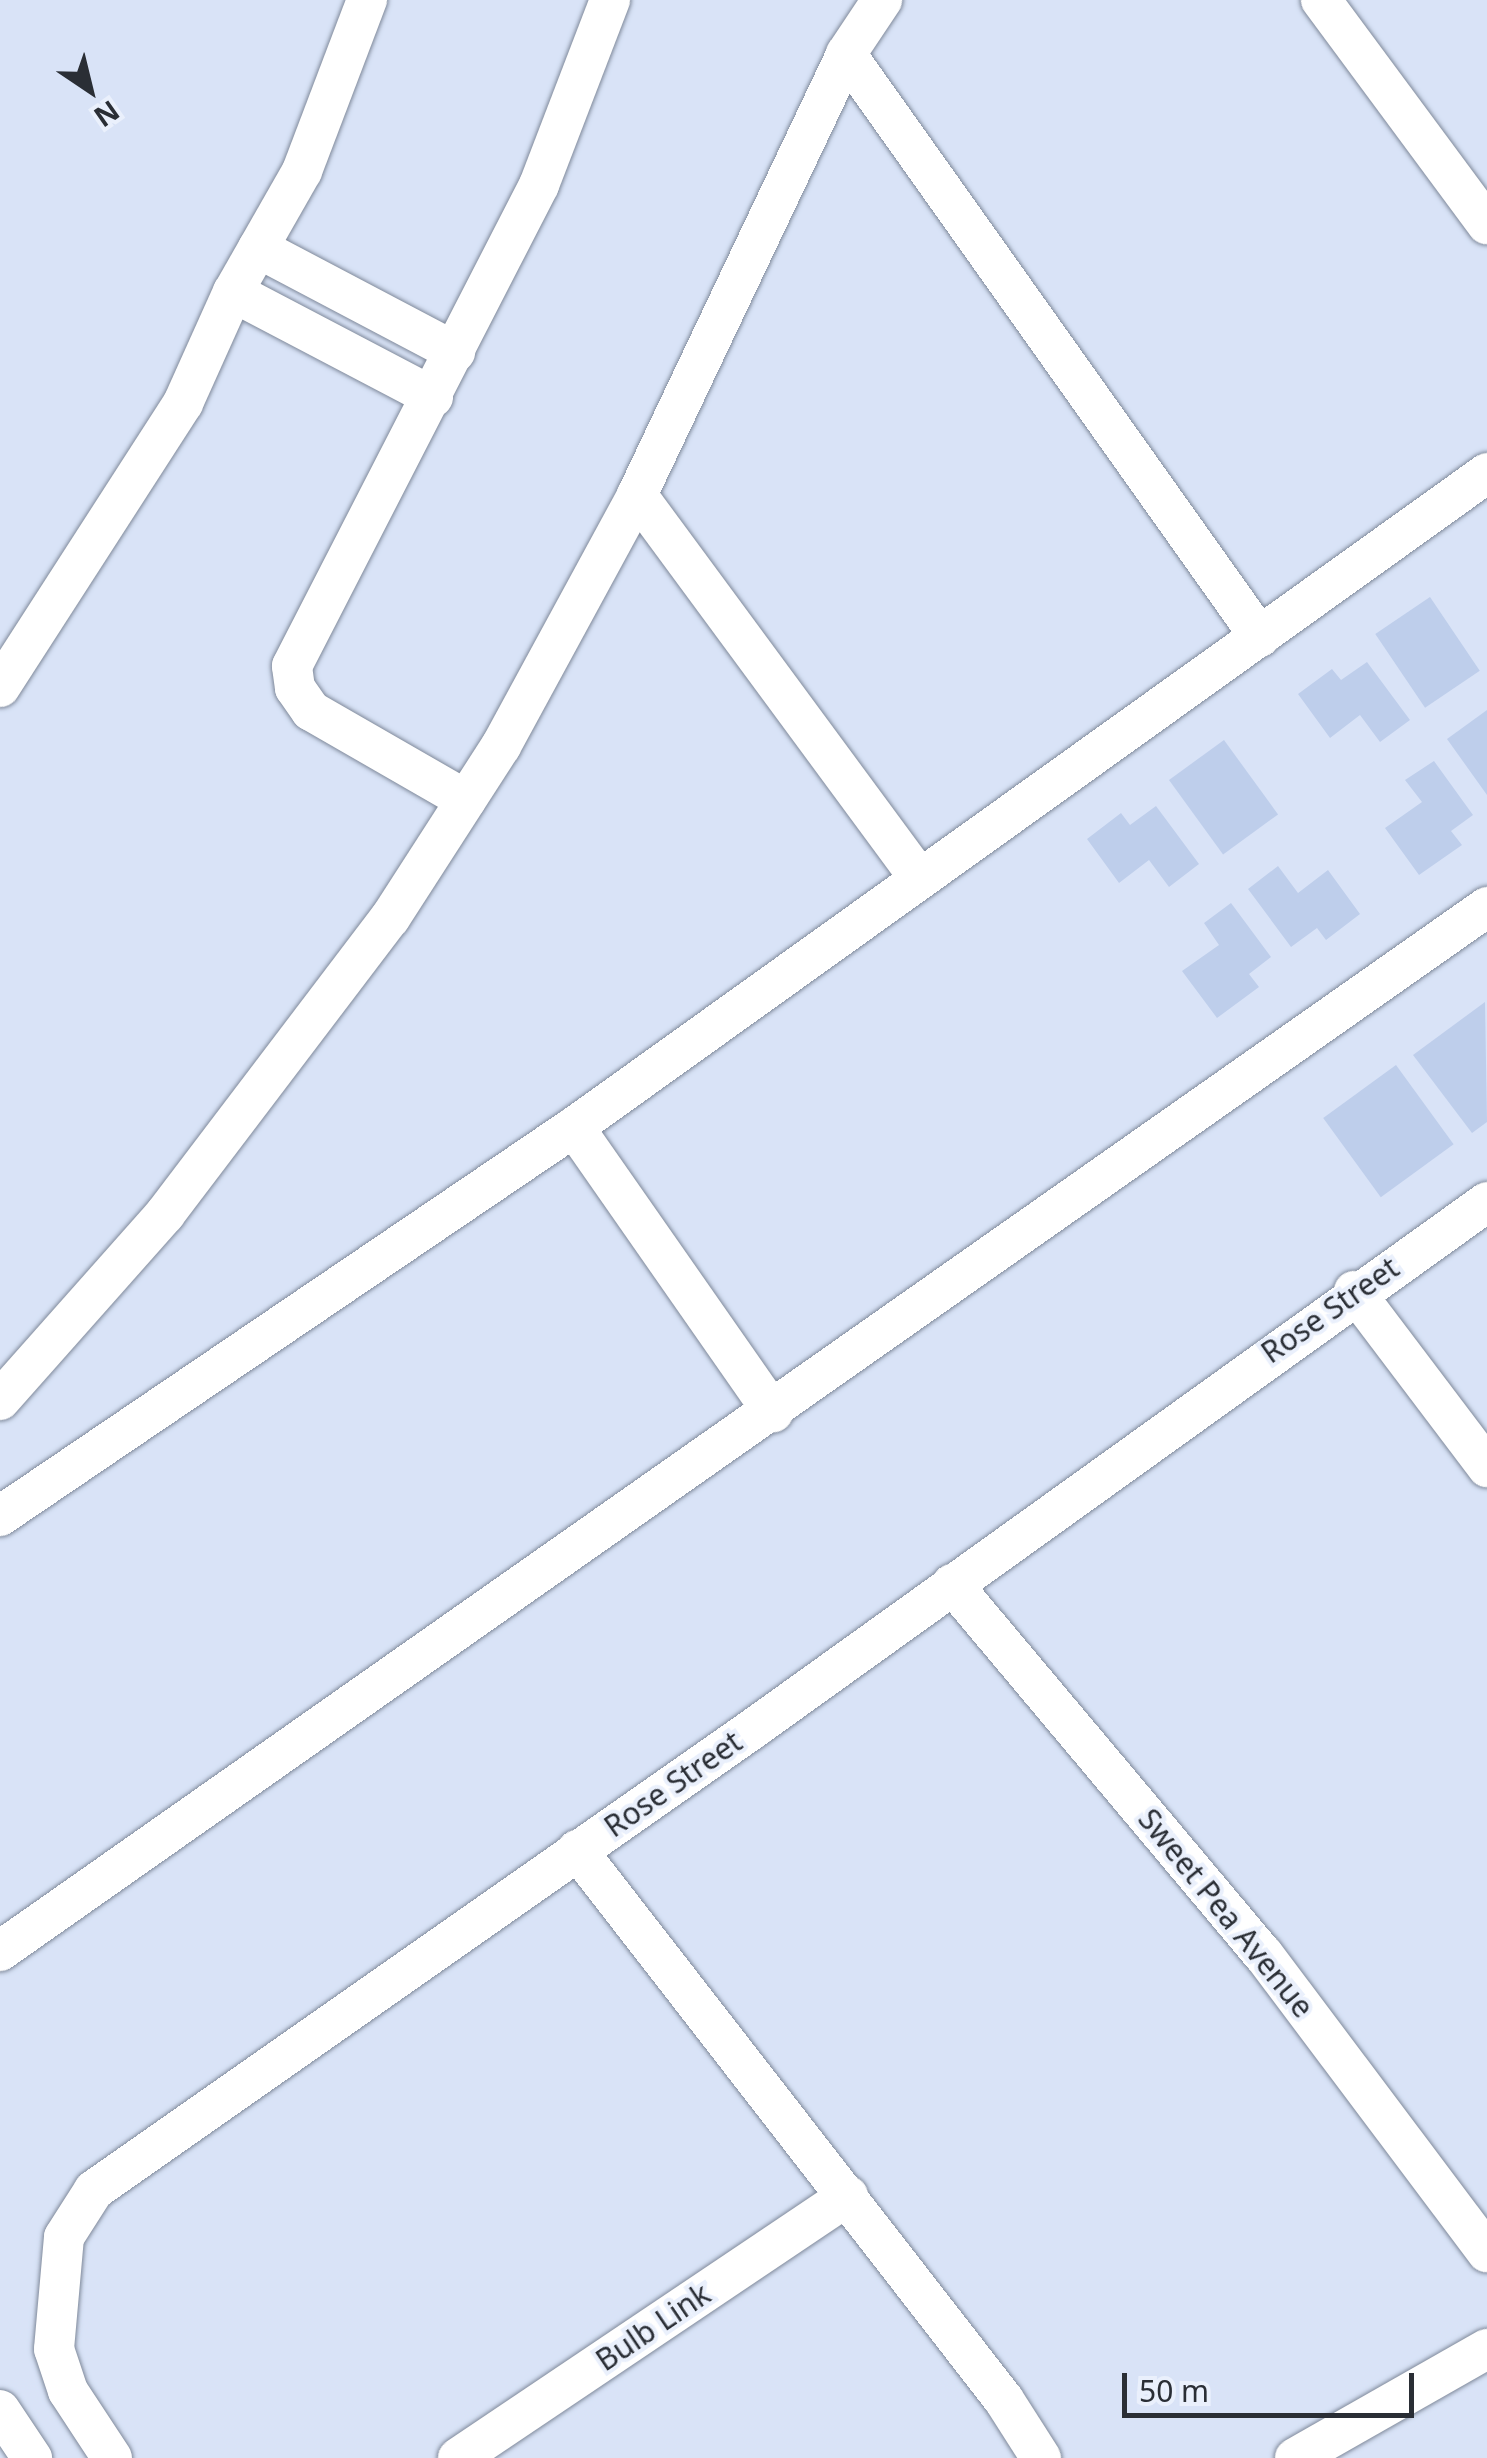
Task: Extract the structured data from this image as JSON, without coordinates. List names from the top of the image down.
{
  "streets": {
    "street": ["Rose Street", "Sweet Pea Avenue", "Bulb Link"]
  },
  "crossings": [
    ["Rose Street", "Sweet Pea Avenue"]
  ],
  "scale_bar": "50 m",
  "north": "bottom right"
}
